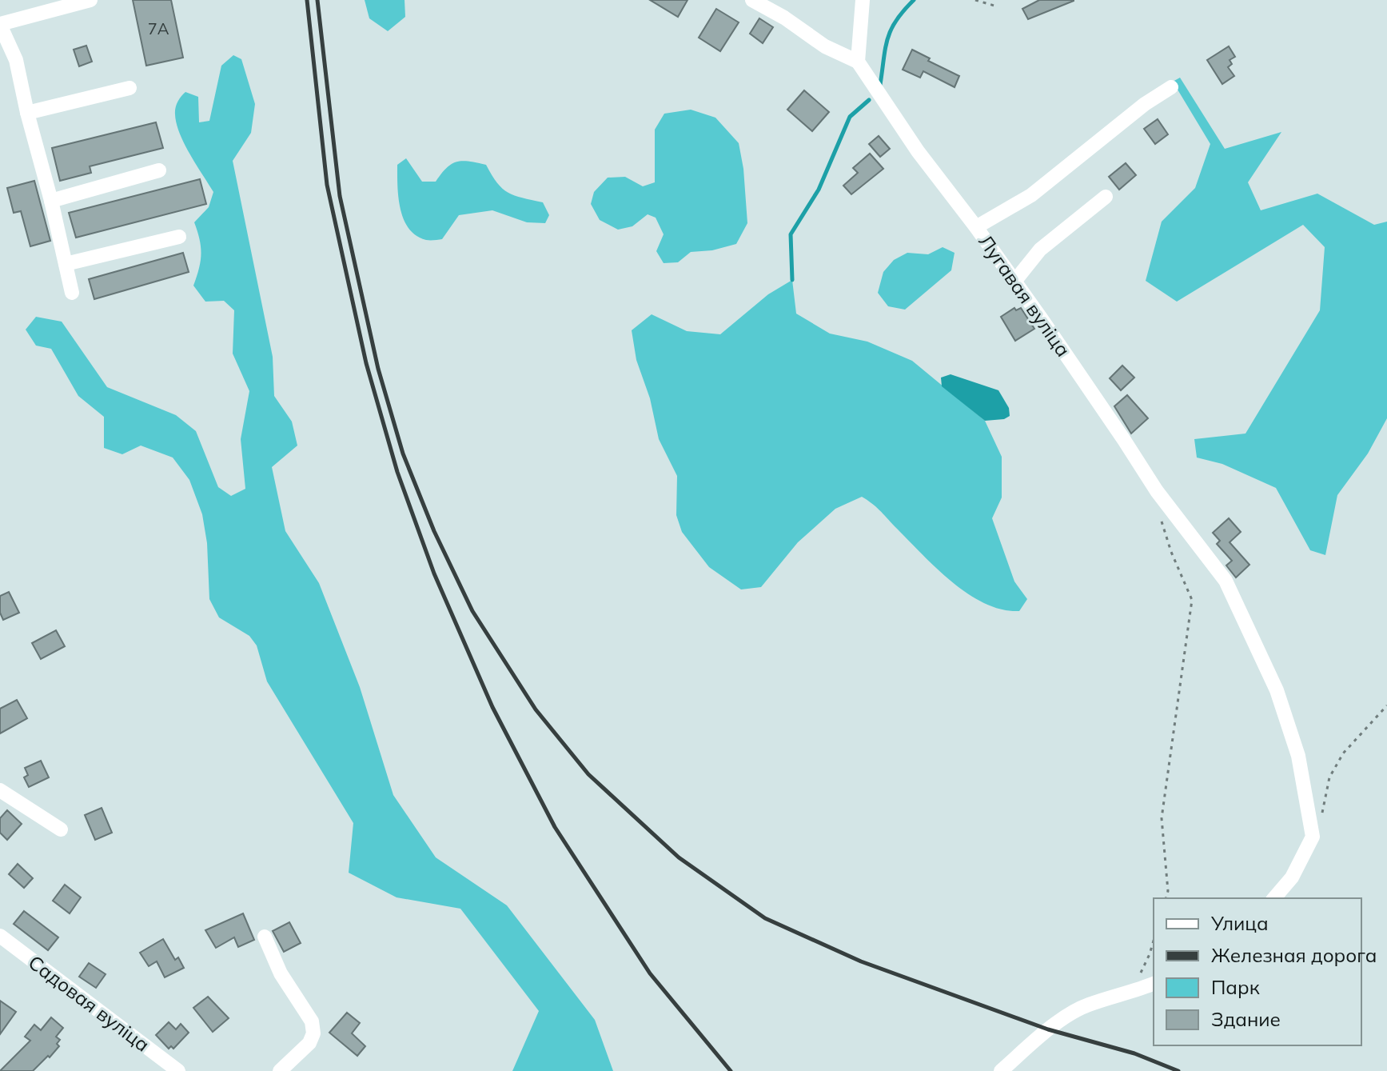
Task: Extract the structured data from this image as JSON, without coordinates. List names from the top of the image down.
{
  "streets": {
    "street": ["Лугавая вуліца", "Садовая вуліца"]
  },
  "house_numbers": ["7А"],
  "legend": [
    "Улица",
    "Железная дорога",
    "Парк",
    "Здание"
  ]
}
